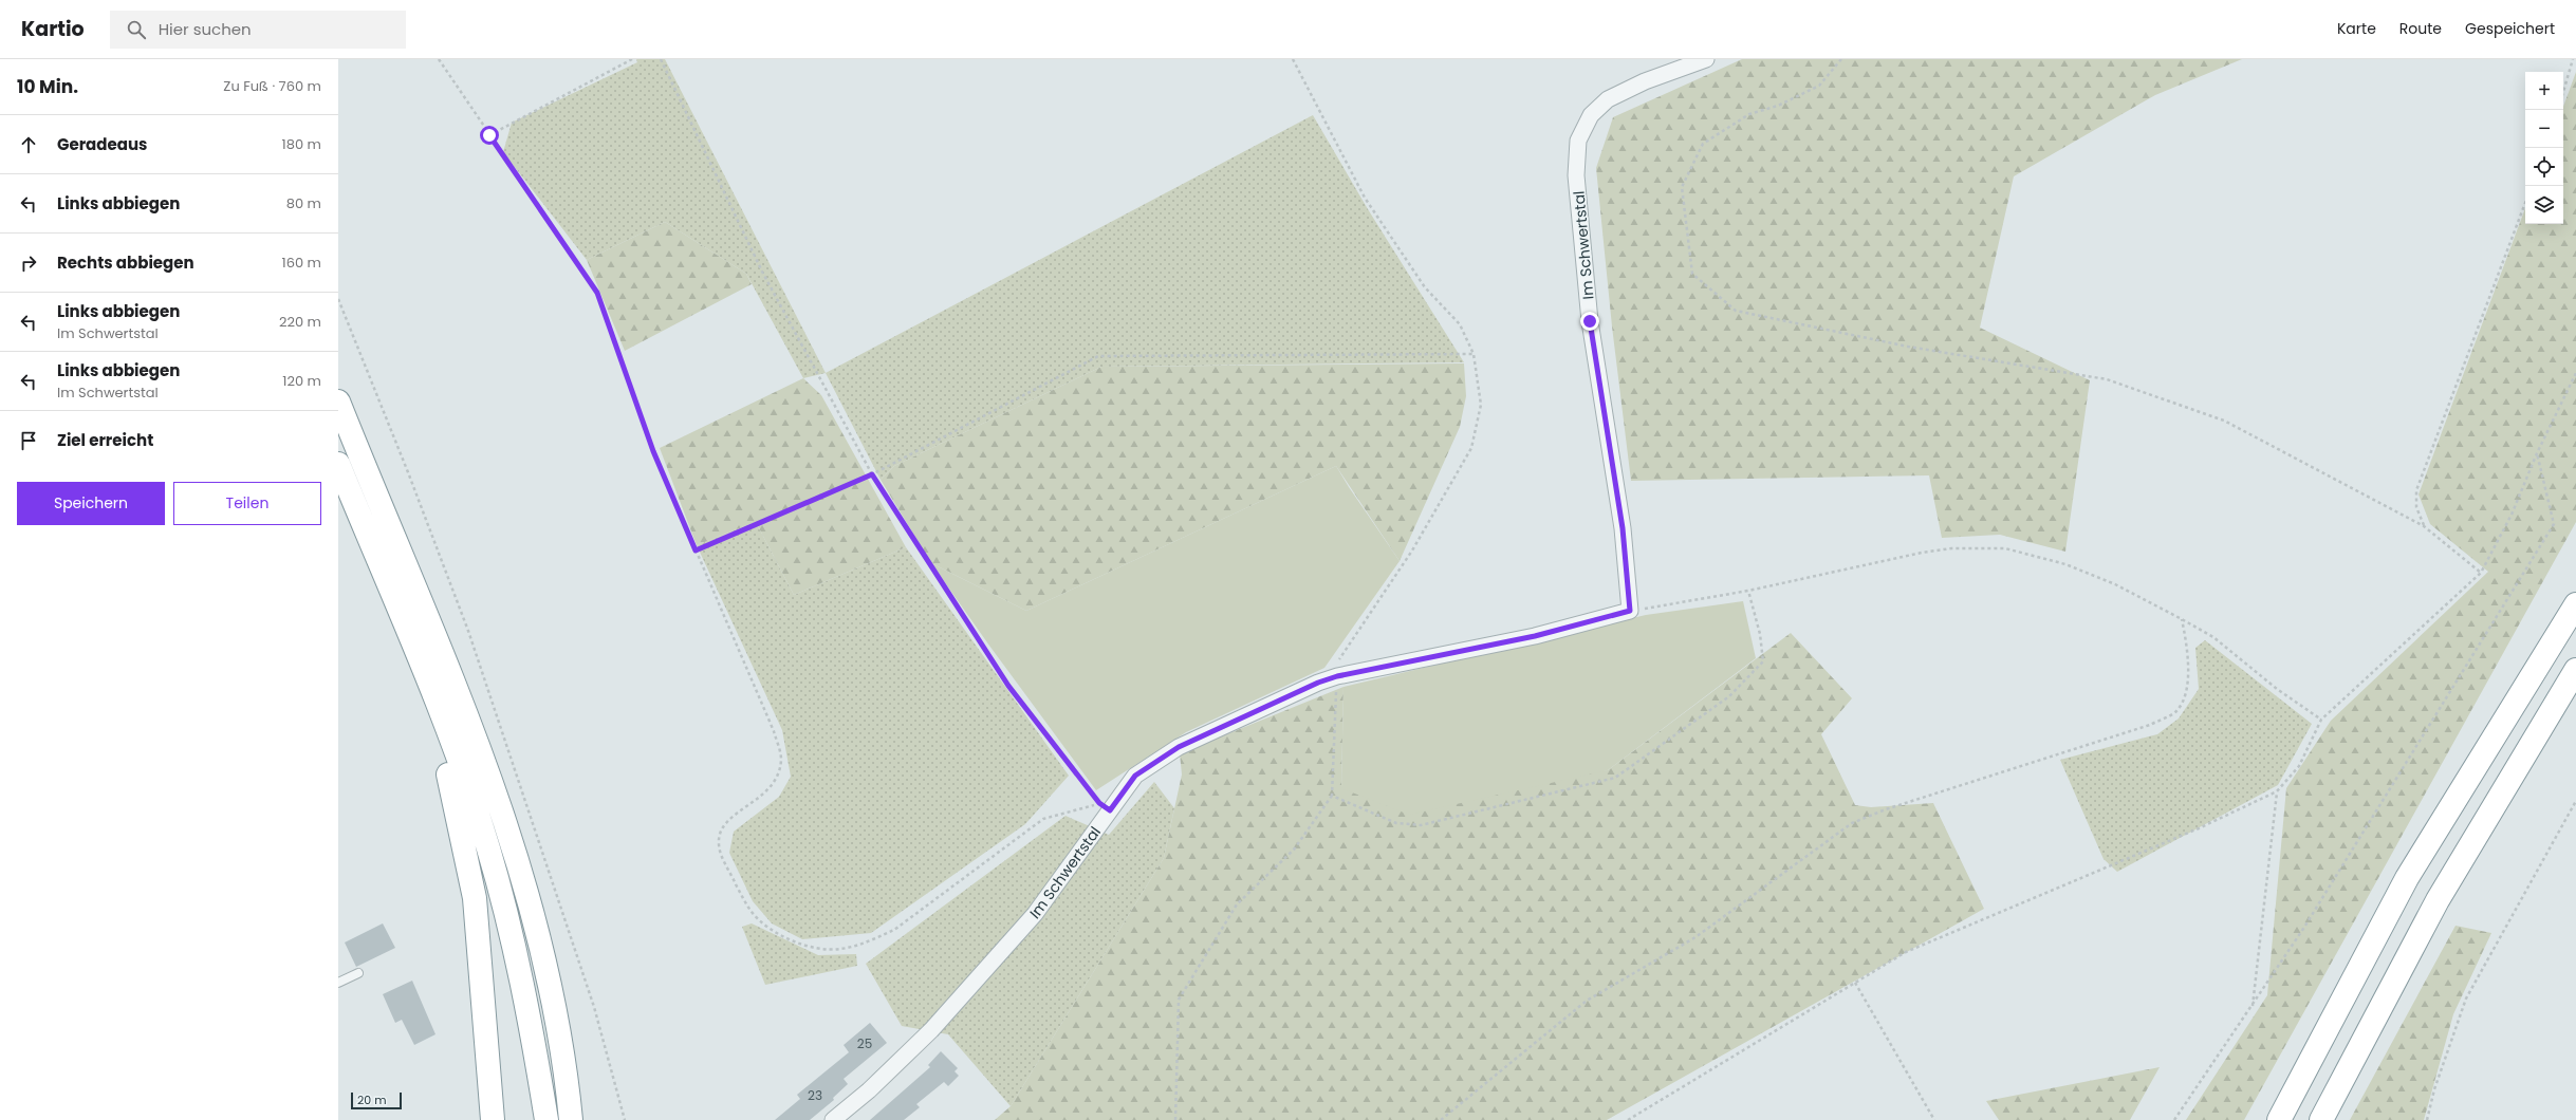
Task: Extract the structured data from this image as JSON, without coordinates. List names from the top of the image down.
{
  "streets": {
    "street": ["Im Schwertstal"]
  },
  "house_numbers": ["25", "23"],
  "scale_bar": "20 m",
  "page": {
    "header": "Kartio",
    "search": "Hier suchen",
    "nav": ["Karte", "Route", "Gespeichert"],
    "heading": ["10 Min.", "Zu Fuß · 760 m"],
    "map_buttons": ["+", "−"],
    "list": [
      ["Geradeaus", "180 m"],
      ["Links abbiegen", "80 m"],
      ["Rechts abbiegen", "160 m"],
      ["Links abbiegen", "Im Schwertstal", "220 m"],
      ["Links abbiegen", "Im Schwertstal", "120 m"],
      "Ziel erreicht"
    ],
    "buttons": ["Speichern", "Teilen"],
    "scale": "20 m"
  }
}
